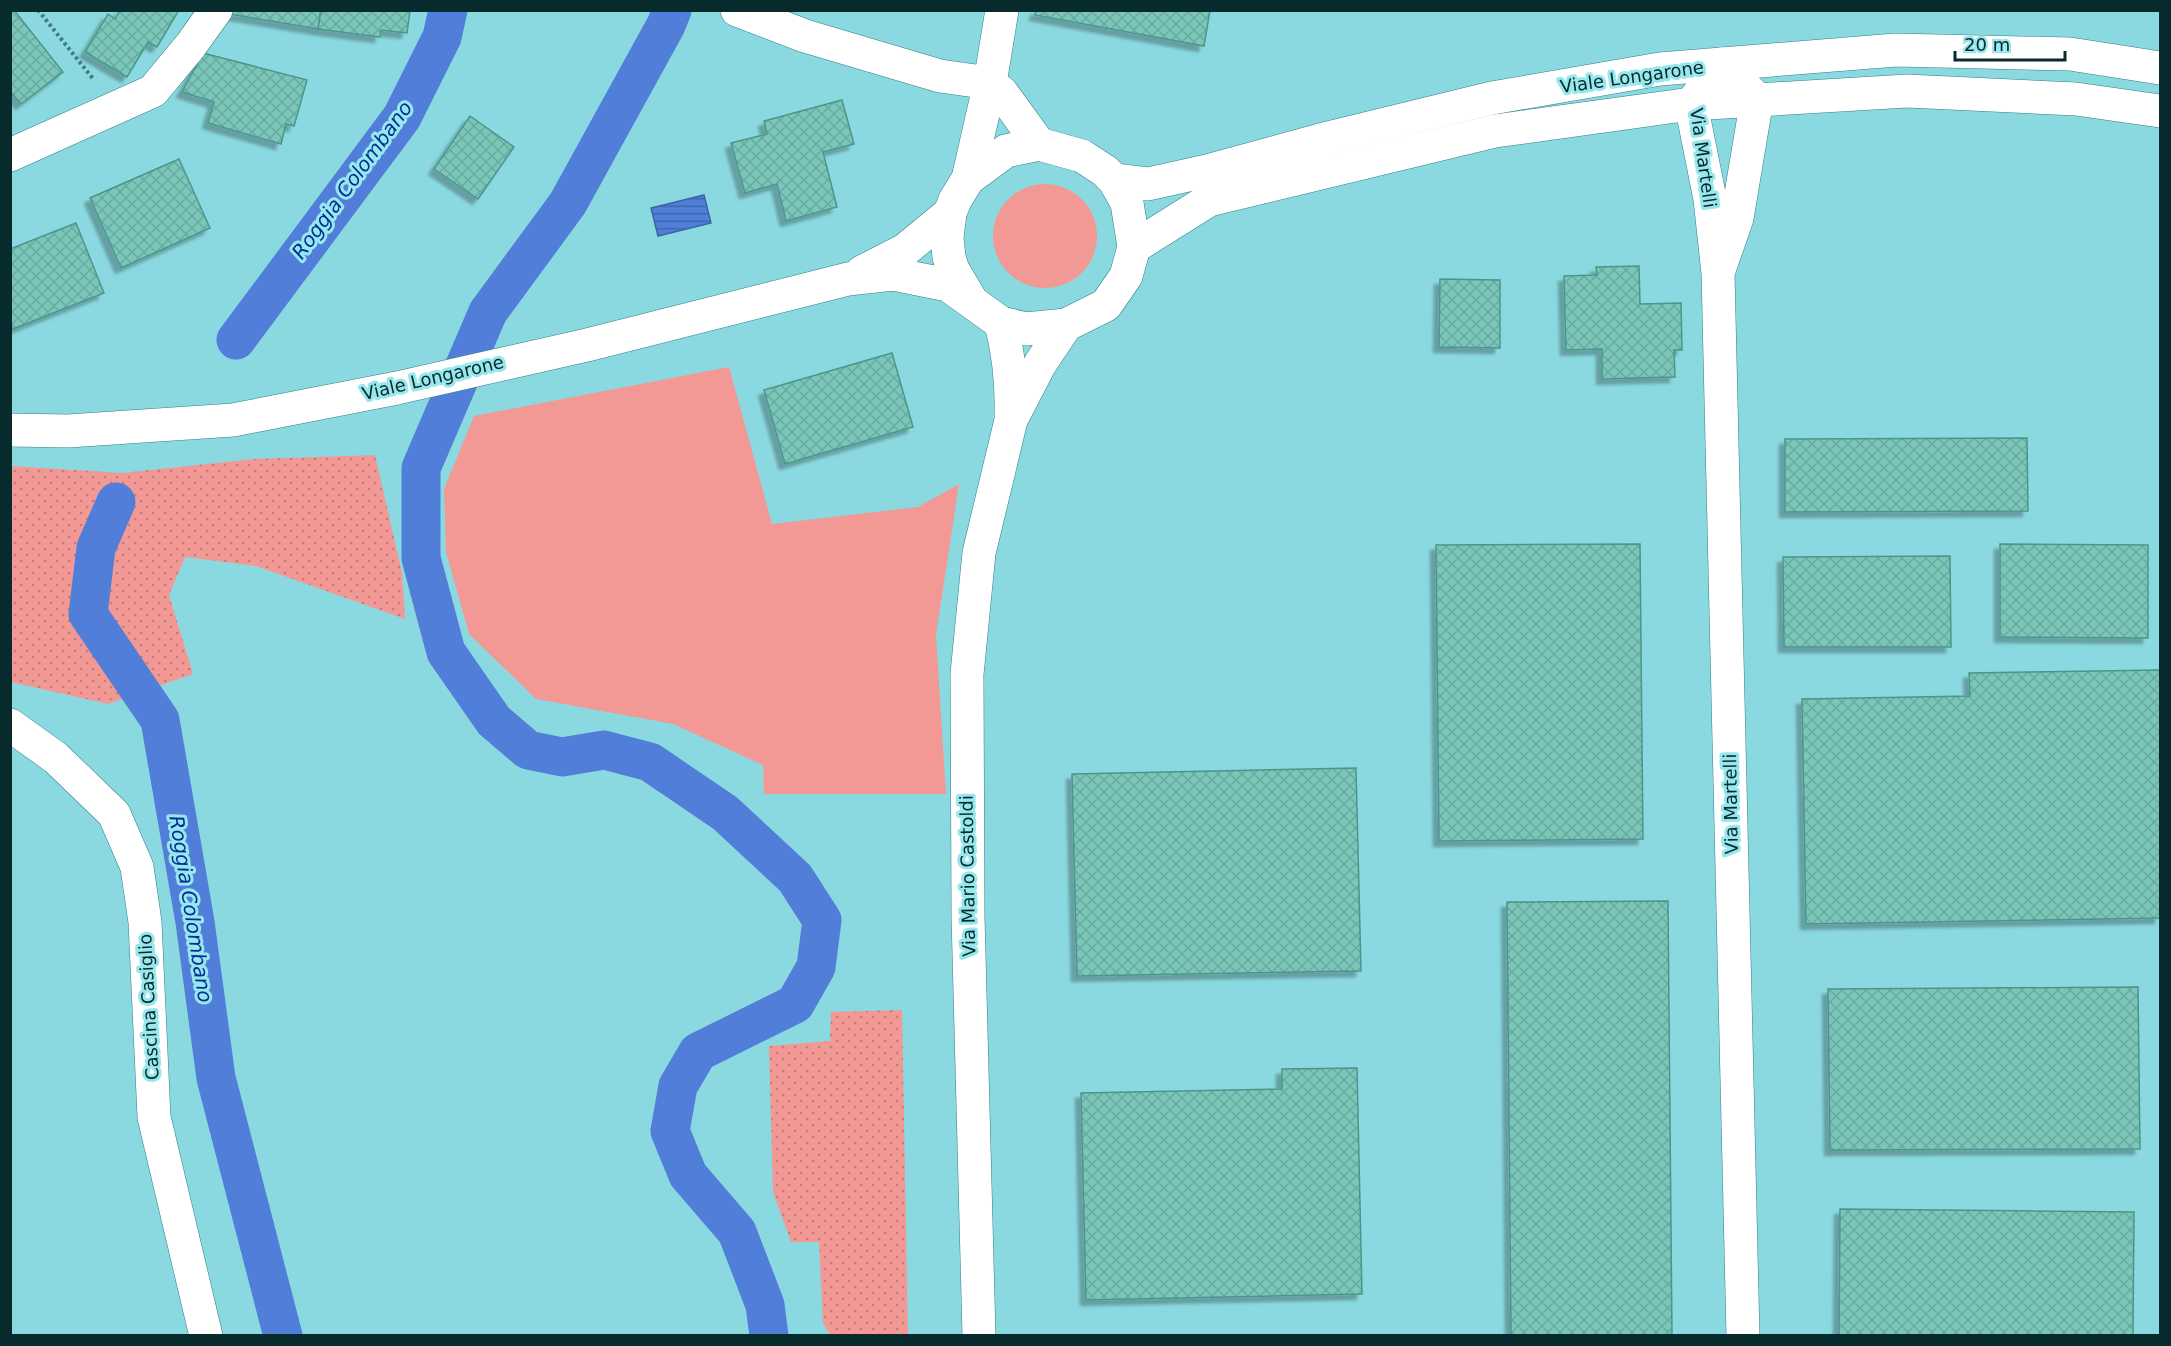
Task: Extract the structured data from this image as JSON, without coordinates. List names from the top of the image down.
{
  "streets": {
    "street": [
      "Viale Longarone",
      "Via Martelli",
      "Via Mario Castoldi",
      "Cascina Casiglio"
    ]
  },
  "crossings": [
    ["Viale Longarone", "Via Martelli"],
    ["Viale Longarone", "Via Mario Castoldi"]
  ],
  "water": ["Roggia Colombano"],
  "scale_bar": "20 m"
}
